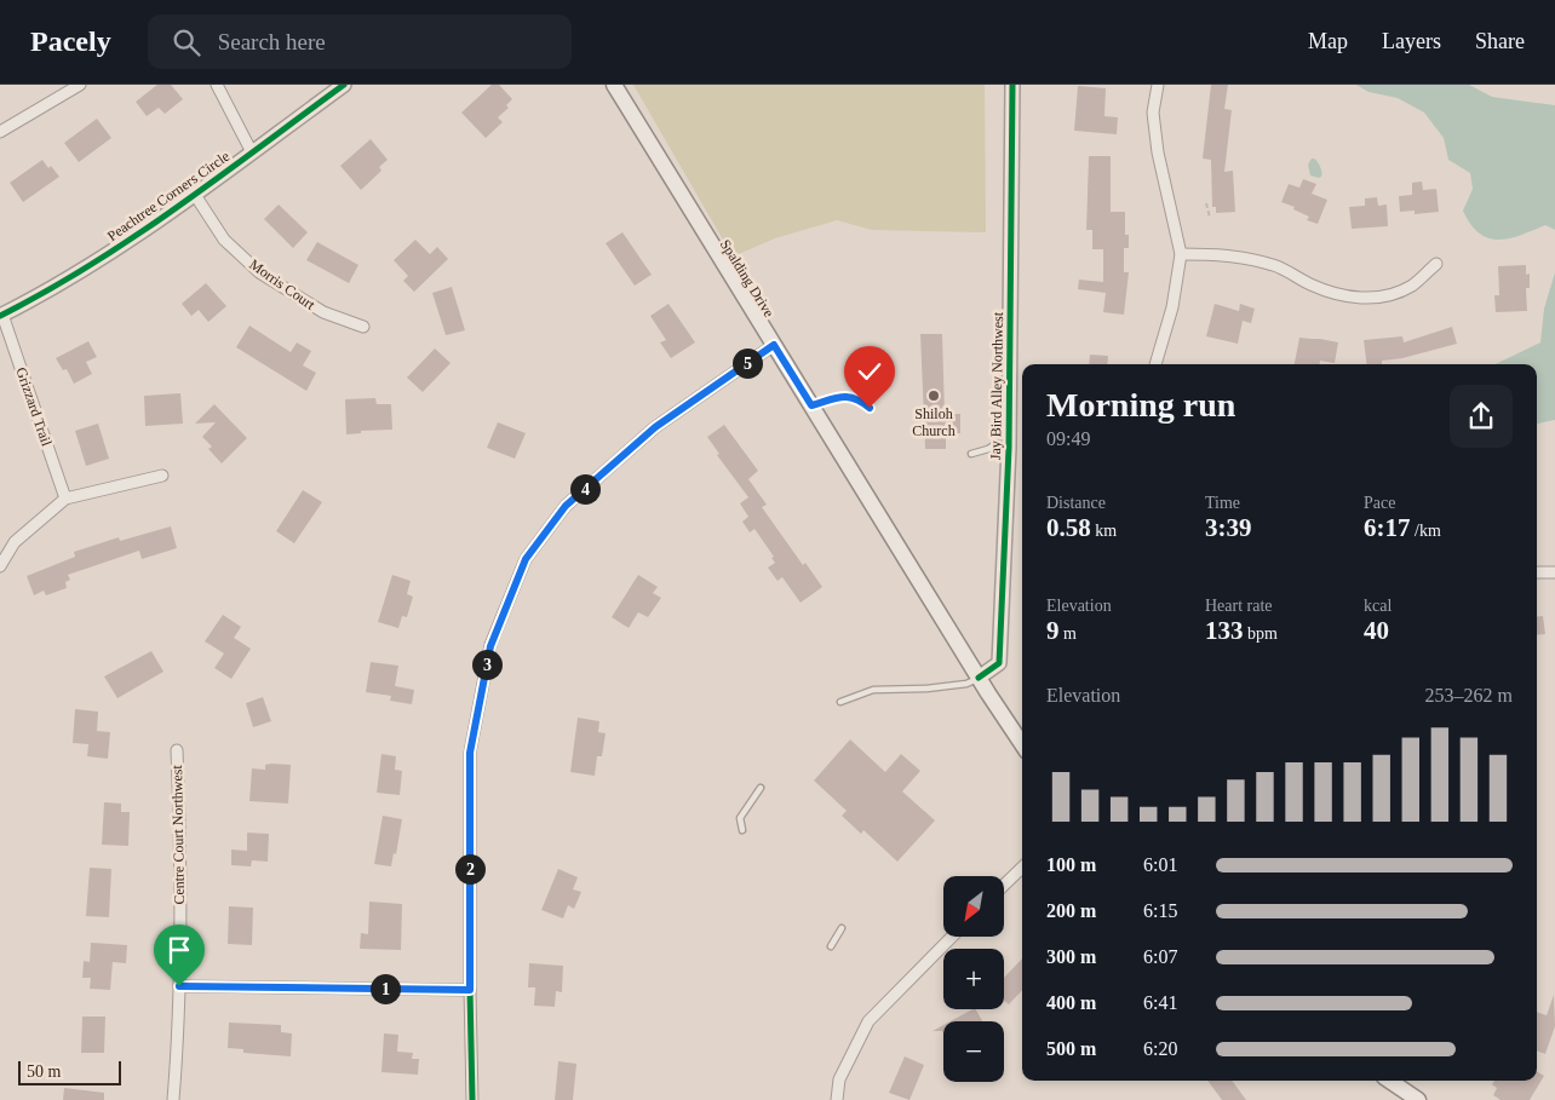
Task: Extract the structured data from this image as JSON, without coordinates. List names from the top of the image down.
{
  "streets": {
    "main road": ["Spalding Drive"],
    "street": [
      "Peachtree Corners Circle",
      "Morris Court",
      "Jay Bird Alley Northwest",
      "Grizzard Trail",
      "Centre Court Northwest"
    ]
  },
  "crossings": [
    ["Peachtree Corners Circle", "Morris Court"],
    ["Peachtree Corners Circle", "Grizzard Trail"],
    ["Spalding Drive", "Jay Bird Alley Northwest"]
  ],
  "places": ["Shiloh Church"],
  "scale_bar": "50 m",
  "north": "bottom left",
  "page": {
    "header": "Pacely",
    "search": "Search here",
    "nav": ["Map", "Layers", "Share"],
    "pins": [
      "5",
      "4",
      "3",
      "2",
      "1"
    ],
    "heading": ["Morning run", "09:49"],
    "stats": [
      ["Distance", "0.58 km"],
      ["Time", "3:39"],
      ["Pace", "6:17 /km"],
      ["Elevation", "9 m"],
      ["Heart rate", "133 bpm"],
      ["kcal", "40"]
    ],
    "chart": ["Elevation", "253–262 m"],
    "list": [
      {
        "name": "100 m",
        "note": "6:01"
      },
      {
        "name": "200 m",
        "note": "6:15"
      },
      {
        "name": "300 m",
        "note": "6:07"
      },
      {
        "name": "400 m",
        "note": "6:41"
      },
      {
        "name": "500 m",
        "note": "6:20"
      }
    ],
    "map_buttons": ["+", "−"],
    "scale": "50 m"
  }
}
